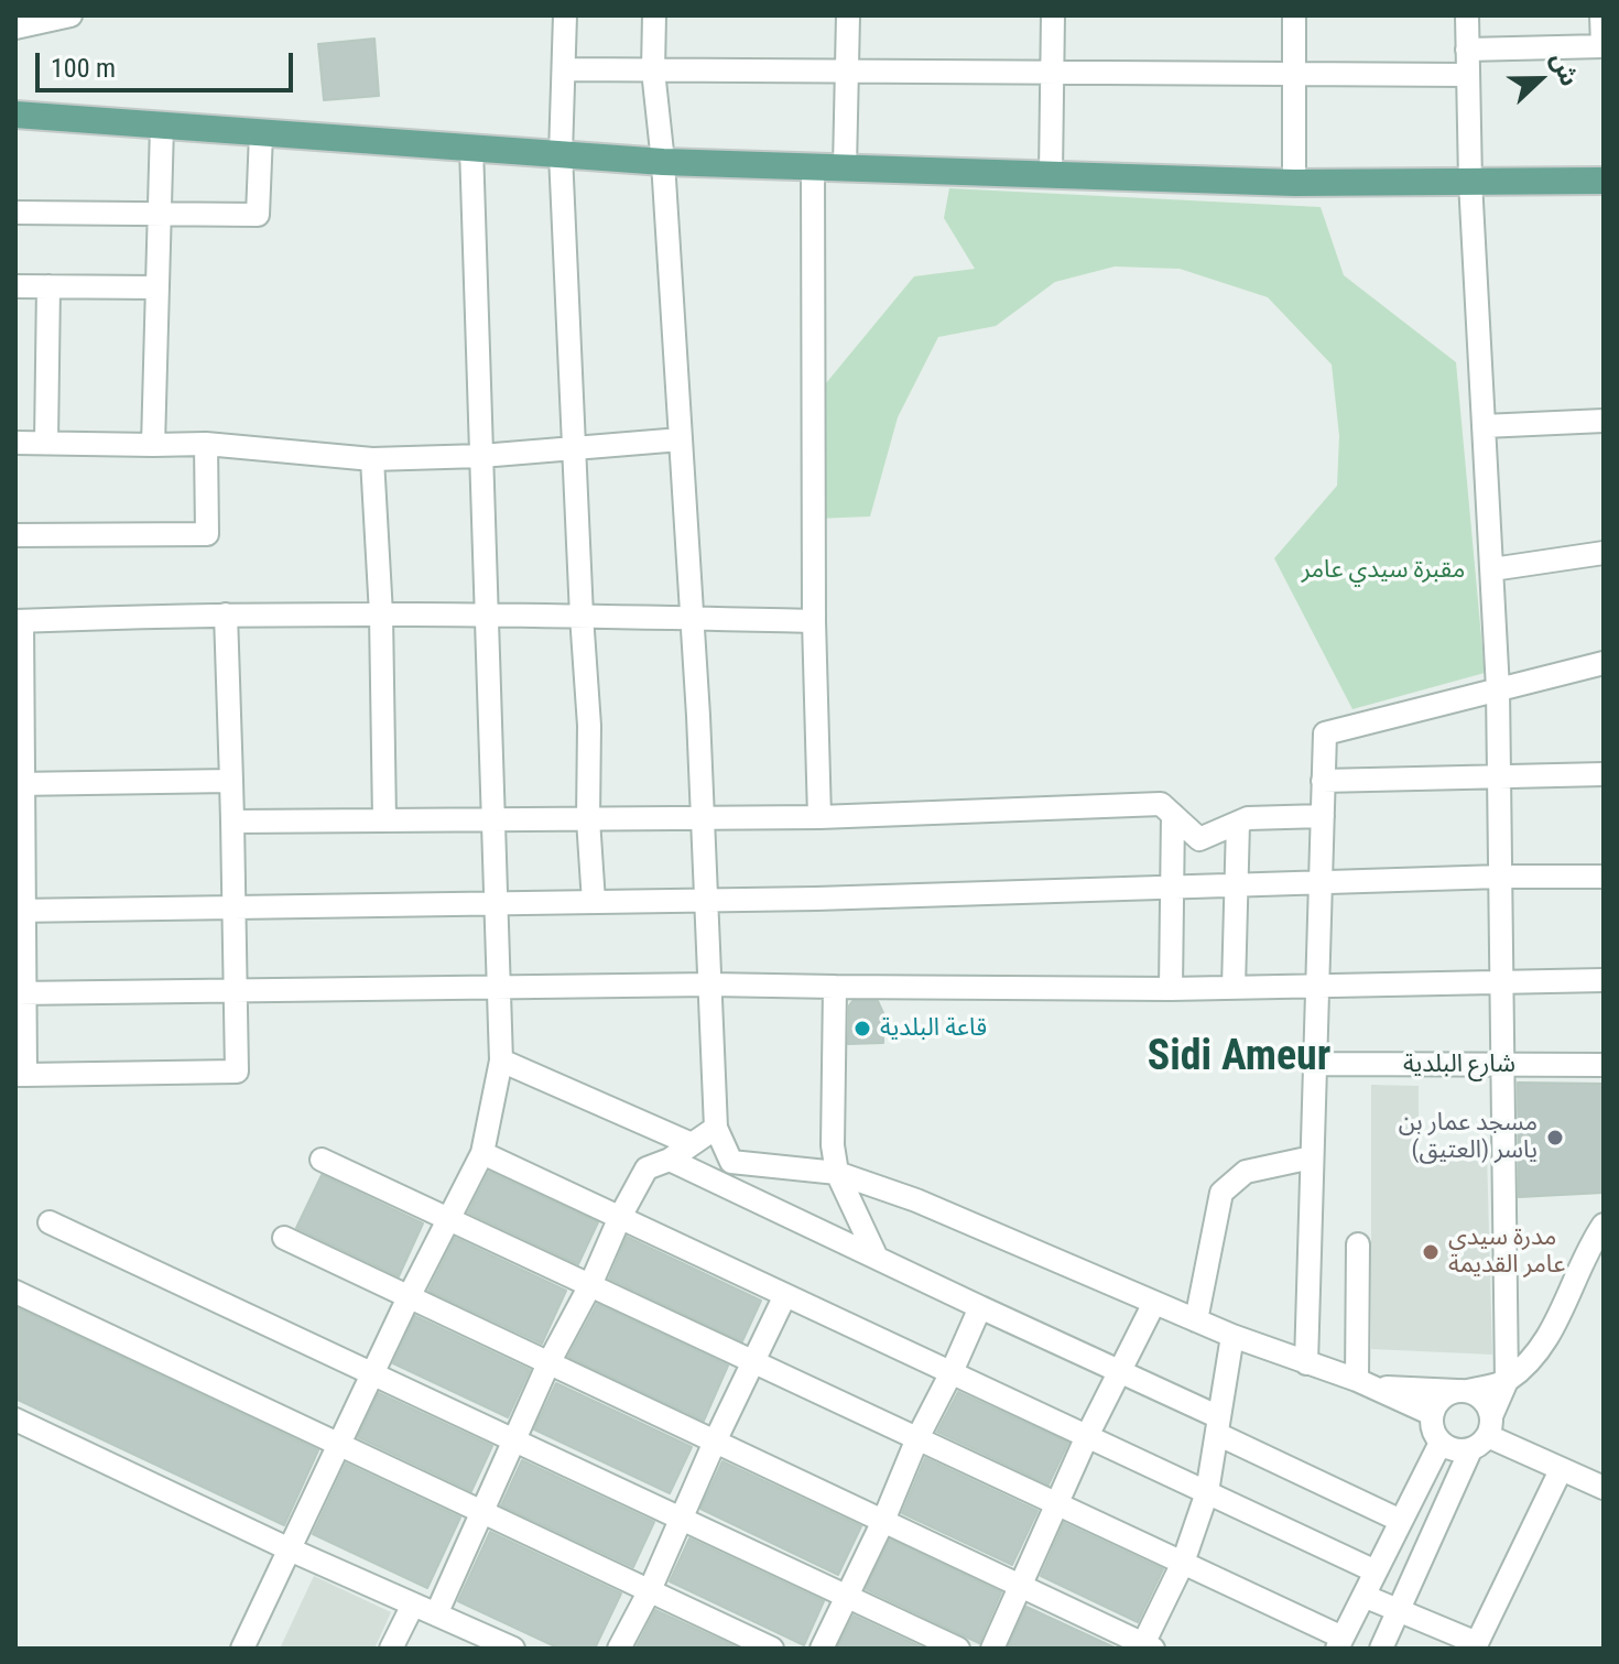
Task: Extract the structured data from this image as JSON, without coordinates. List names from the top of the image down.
{
  "streets": {
    "street": ["شارع البلدية"]
  },
  "districts": ["Sidi Ameur"],
  "parks": ["مقبرة سيدي عامر"],
  "places": ["قاعة البلدية", "مسجد عمار بن ياسر (العتيق)", "مدرة سيدي عامر القديمة"],
  "scale_bar": "100 m",
  "north": "right"
}
